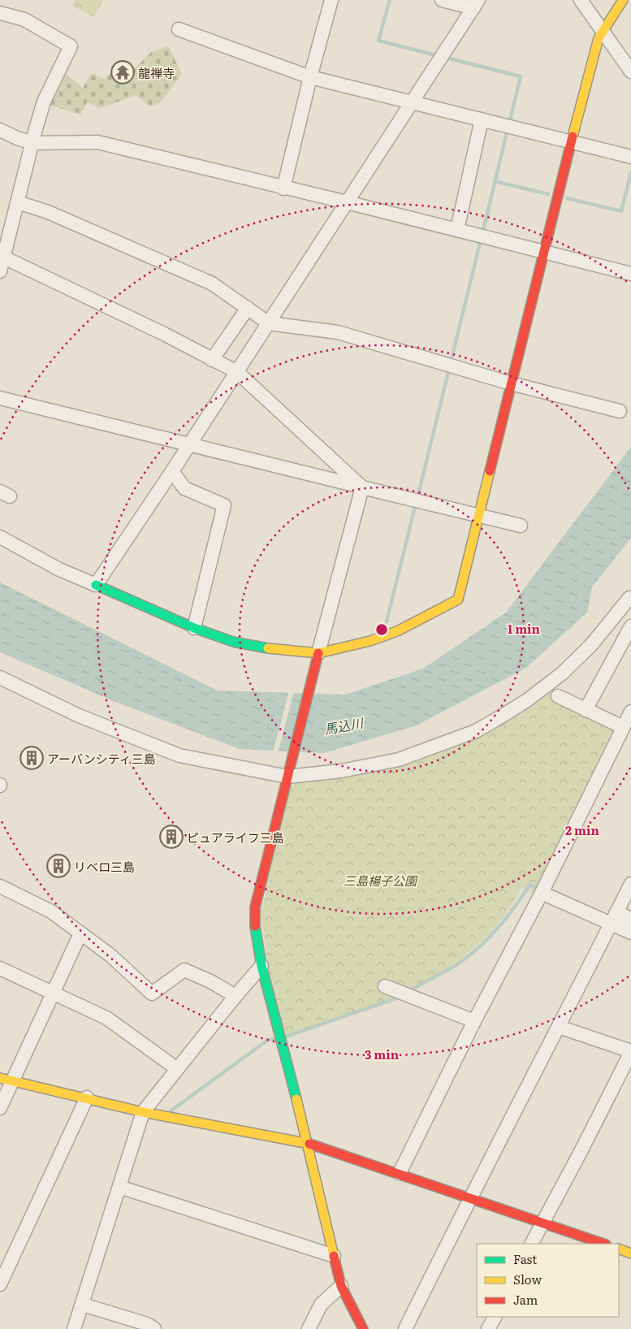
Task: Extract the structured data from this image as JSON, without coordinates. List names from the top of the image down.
{
  "water": ["馬込川"],
  "parks": ["三島楊子公園"],
  "places": {
    "temple": ["龍禅寺"],
    "building": ["アーバンシティ三島", "ピュアライフ三島", "リベロ三島"]
  },
  "legend": ["Fast", "Slow", "Jam"],
  "rings": ["1 min", "2 min", "3 min"]
}
